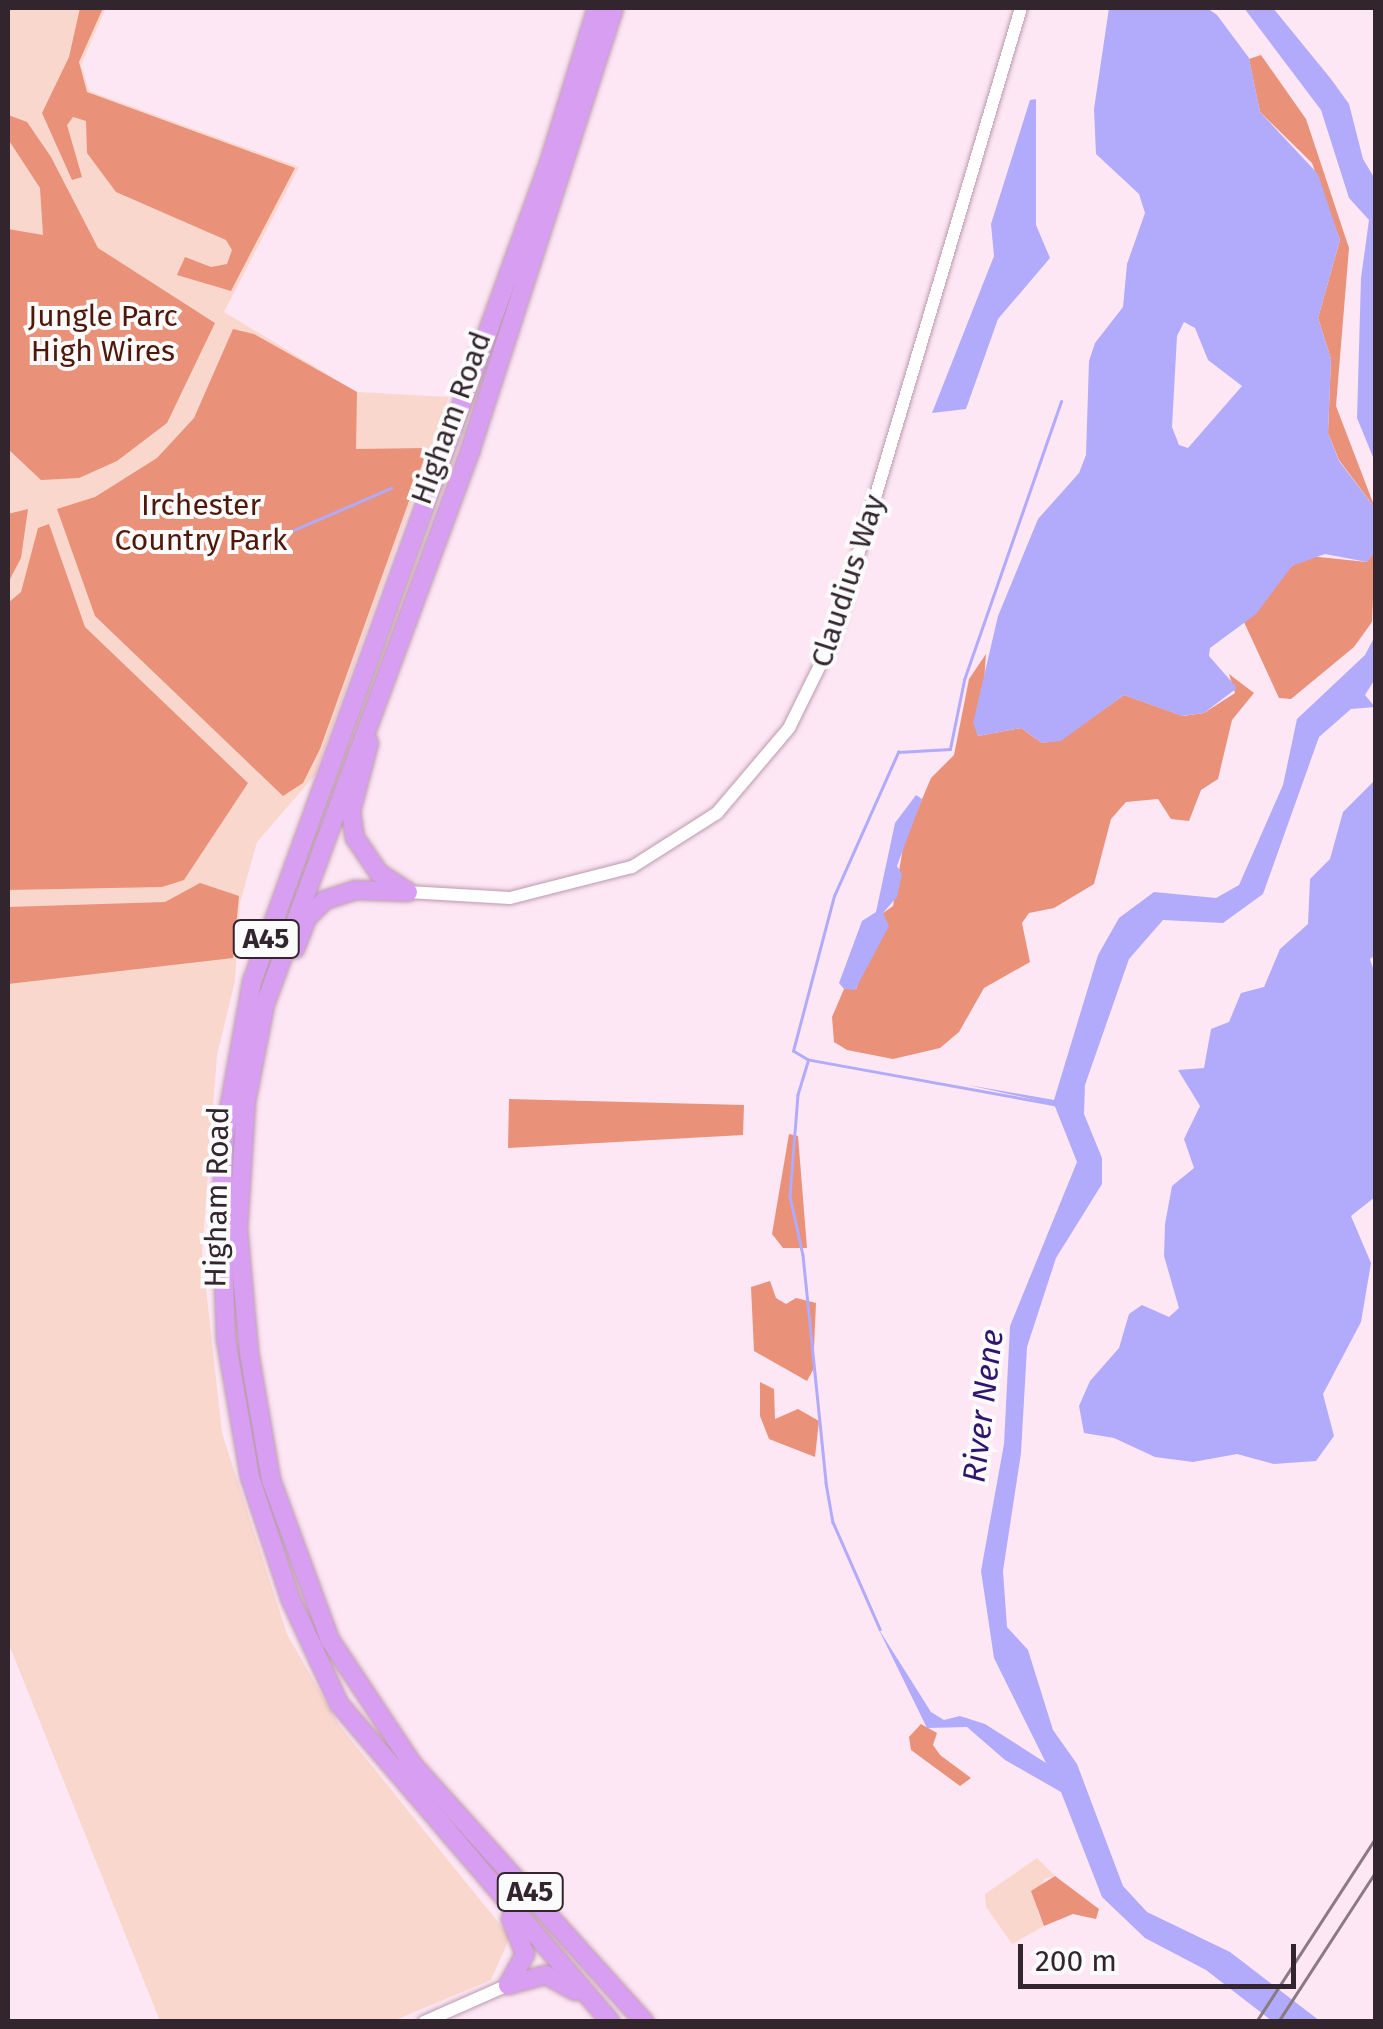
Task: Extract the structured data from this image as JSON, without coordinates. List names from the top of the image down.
{
  "streets": {
    "highway": ["Higham Road", "A45"],
    "street": ["Claudius Way"]
  },
  "water": ["River Nene"],
  "parks": ["Jungle Parc High Wires", "Irchester Country Park"],
  "scale_bar": "200 m"
}
